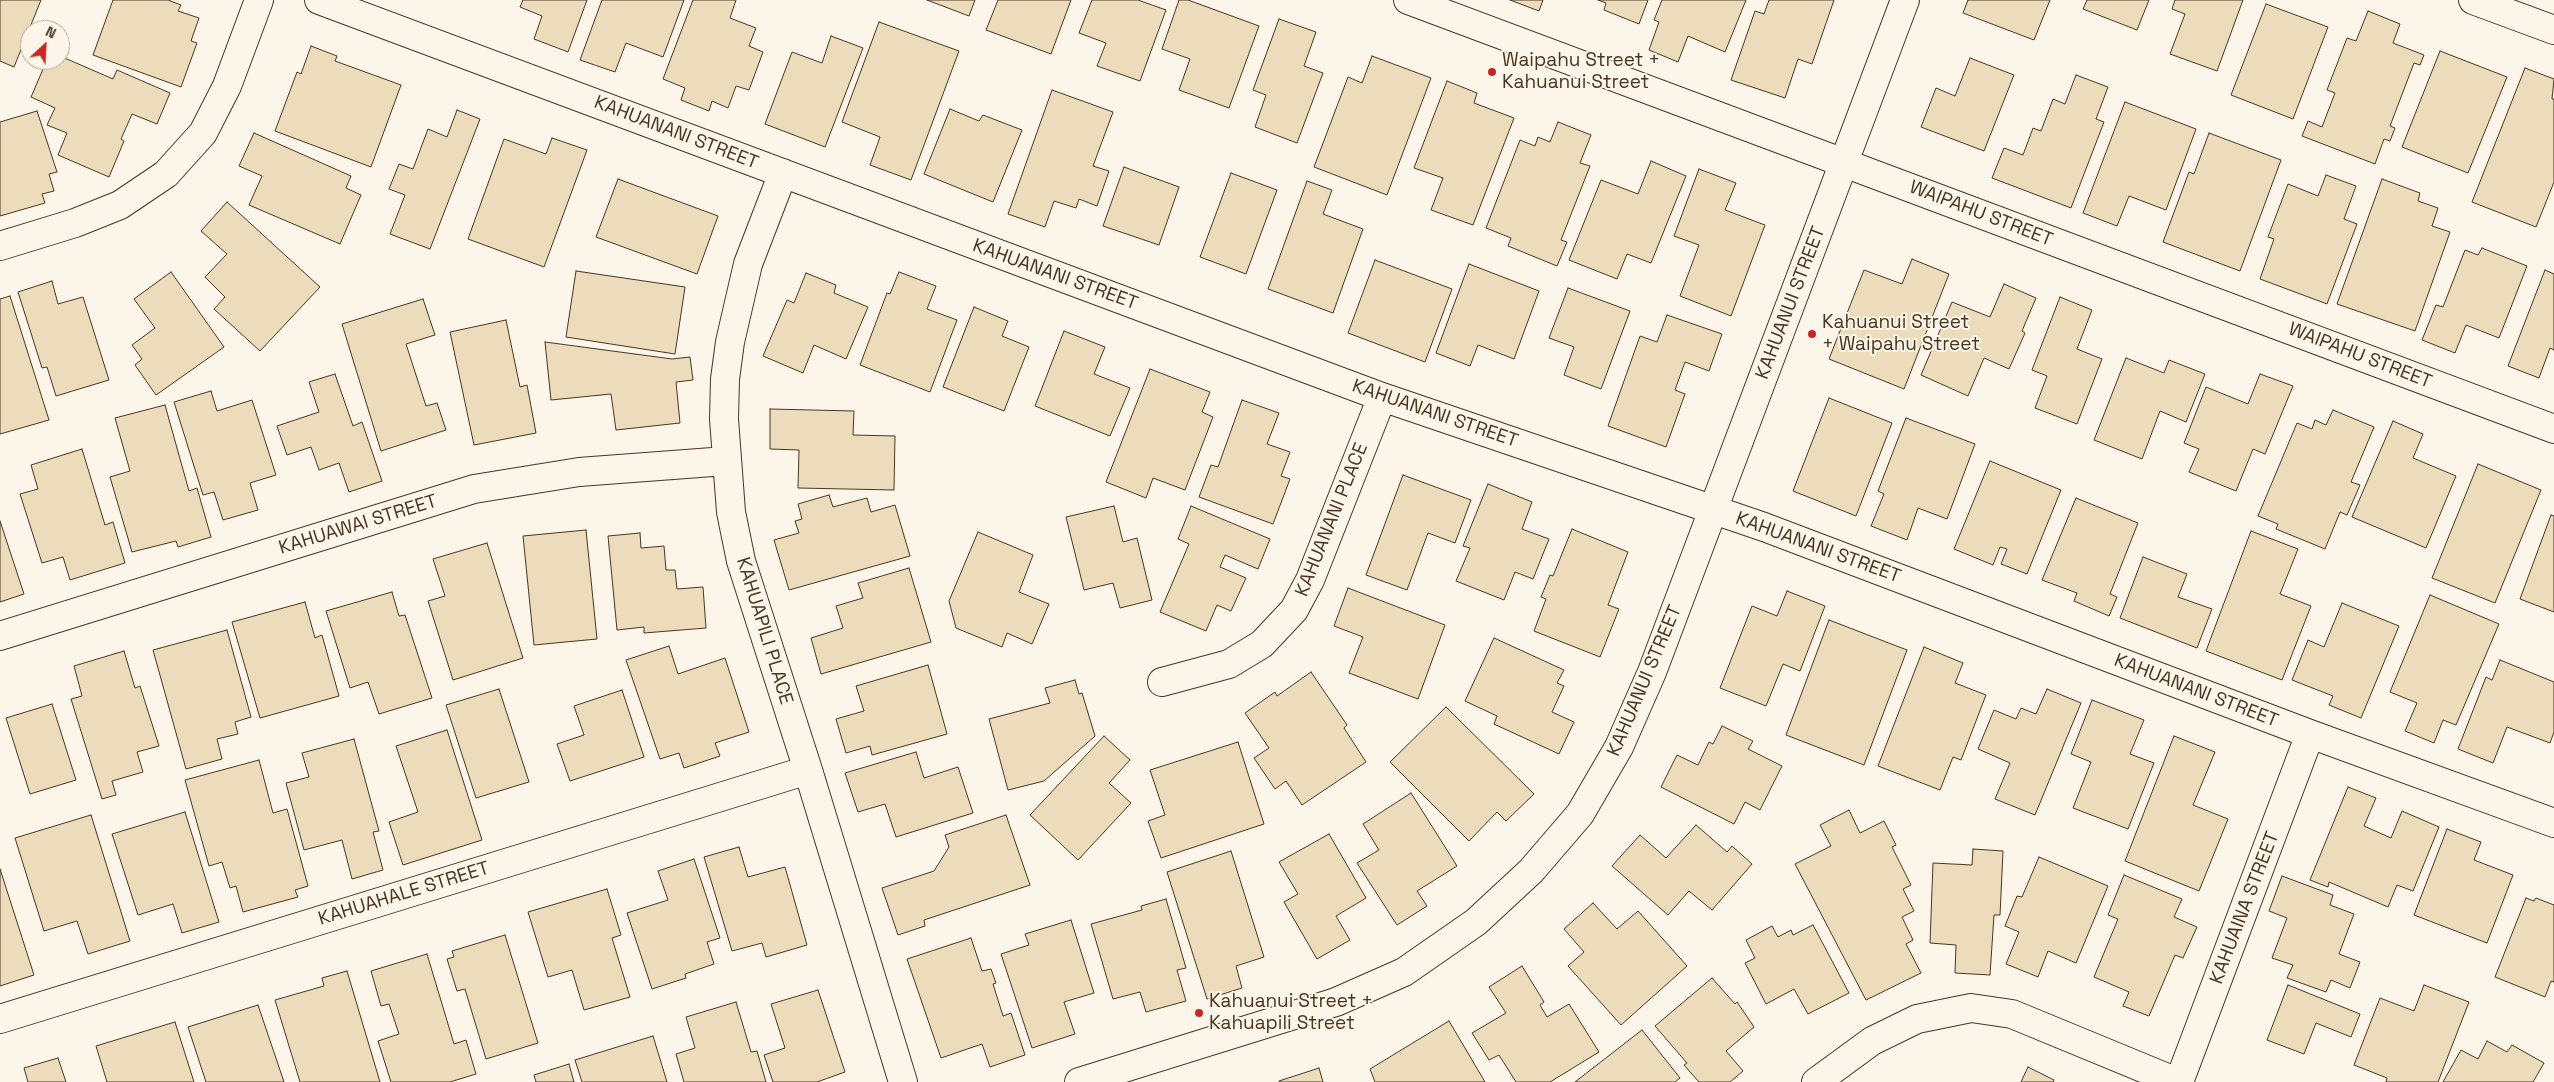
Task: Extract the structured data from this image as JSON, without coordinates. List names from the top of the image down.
{
  "streets": {
    "street": [
      "KAHUANANI STREET",
      "WAIPAHU STREET",
      "KAHUANUI STREET",
      "KAHUANANI PLACE",
      "KAHUAWAI STREET",
      "KAHUAPILI PLACE",
      "KAHUAHALE STREET",
      "KAHUAINA STREET"
    ]
  },
  "crossings": [
    ["KAHUANANI STREET", "KAHUANUI STREET"],
    ["KAHUANANI STREET", "KAHUANANI PLACE"],
    ["KAHUANANI STREET", "KAHUAPILI PLACE"],
    ["KAHUANANI STREET", "KAHUAINA STREET"],
    ["WAIPAHU STREET", "KAHUANUI STREET"],
    ["KAHUAWAI STREET", "KAHUAPILI PLACE"],
    ["KAHUAPILI PLACE", "KAHUAHALE STREET"]
  ],
  "places": ["Waipahu Street + Kahuanui Street", "Kahuanui Street + Waipahu Street", "Kahuanui Street + Kahuapili Street"],
  "north": "top right"
}
